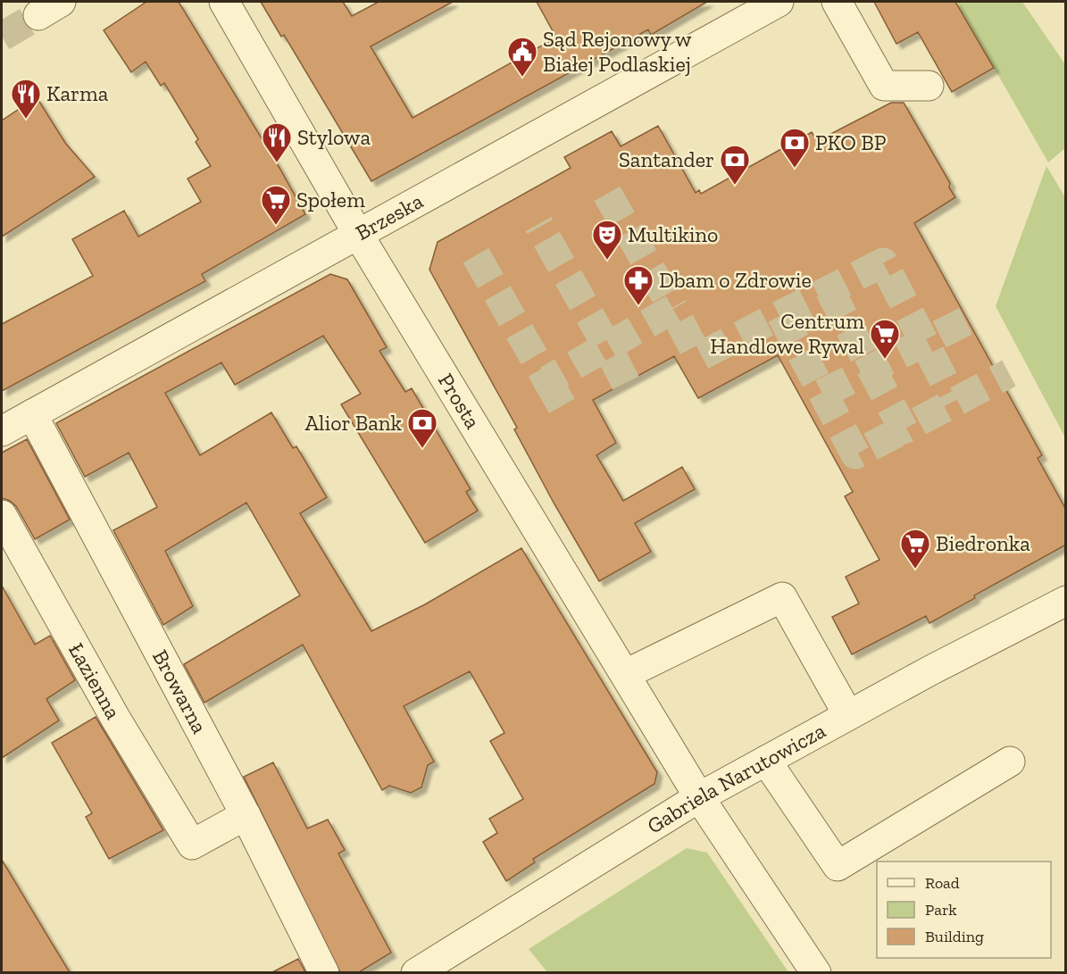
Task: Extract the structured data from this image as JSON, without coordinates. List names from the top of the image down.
{
  "streets": {
    "street": [
      "Brzeska",
      "Prosta",
      "Łazienna",
      "Browarna",
      "Gabriela Narutowicza"
    ]
  },
  "crossings": [
    ["Brzeska", "Prosta"],
    ["Brzeska", "Browarna"],
    ["Prosta", "Gabriela Narutowicza"],
    ["Łazienna", "Browarna"]
  ],
  "places": {
    "public building": ["Sąd Rejonowy w Białej Podlaskiej"],
    "restaurant": ["Karma", "Stylowa"],
    "bank": ["PKO BP", "Santander", "Alior Bank"],
    "supermarket": ["Społem", "Centrum Handlowe Rywal", "Biedronka"],
    "theatre": ["Multikino"],
    "pharmacy": ["Dbam o Zdrowie"]
  },
  "legend": ["Road", "Park", "Building"]
}
